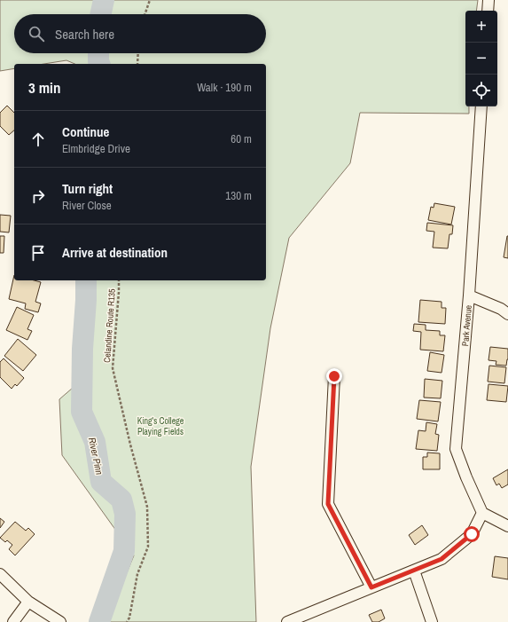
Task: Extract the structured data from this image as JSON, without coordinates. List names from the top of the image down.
{
  "streets": {
    "street": ["Park Avenue"],
    "path": ["Celandine Route R135"]
  },
  "water": ["River Pinn"],
  "parks": ["King's College Playing Fields"],
  "page": {
    "map_buttons": ["+", "−"],
    "search": "Search here",
    "heading": ["3 min", "Walk · 190 m"],
    "list": [
      ["Continue", "Elmbridge Drive", "60 m"],
      ["Turn right", "River Close", "130 m"],
      "Arrive at destination"
    ]
  }
}
